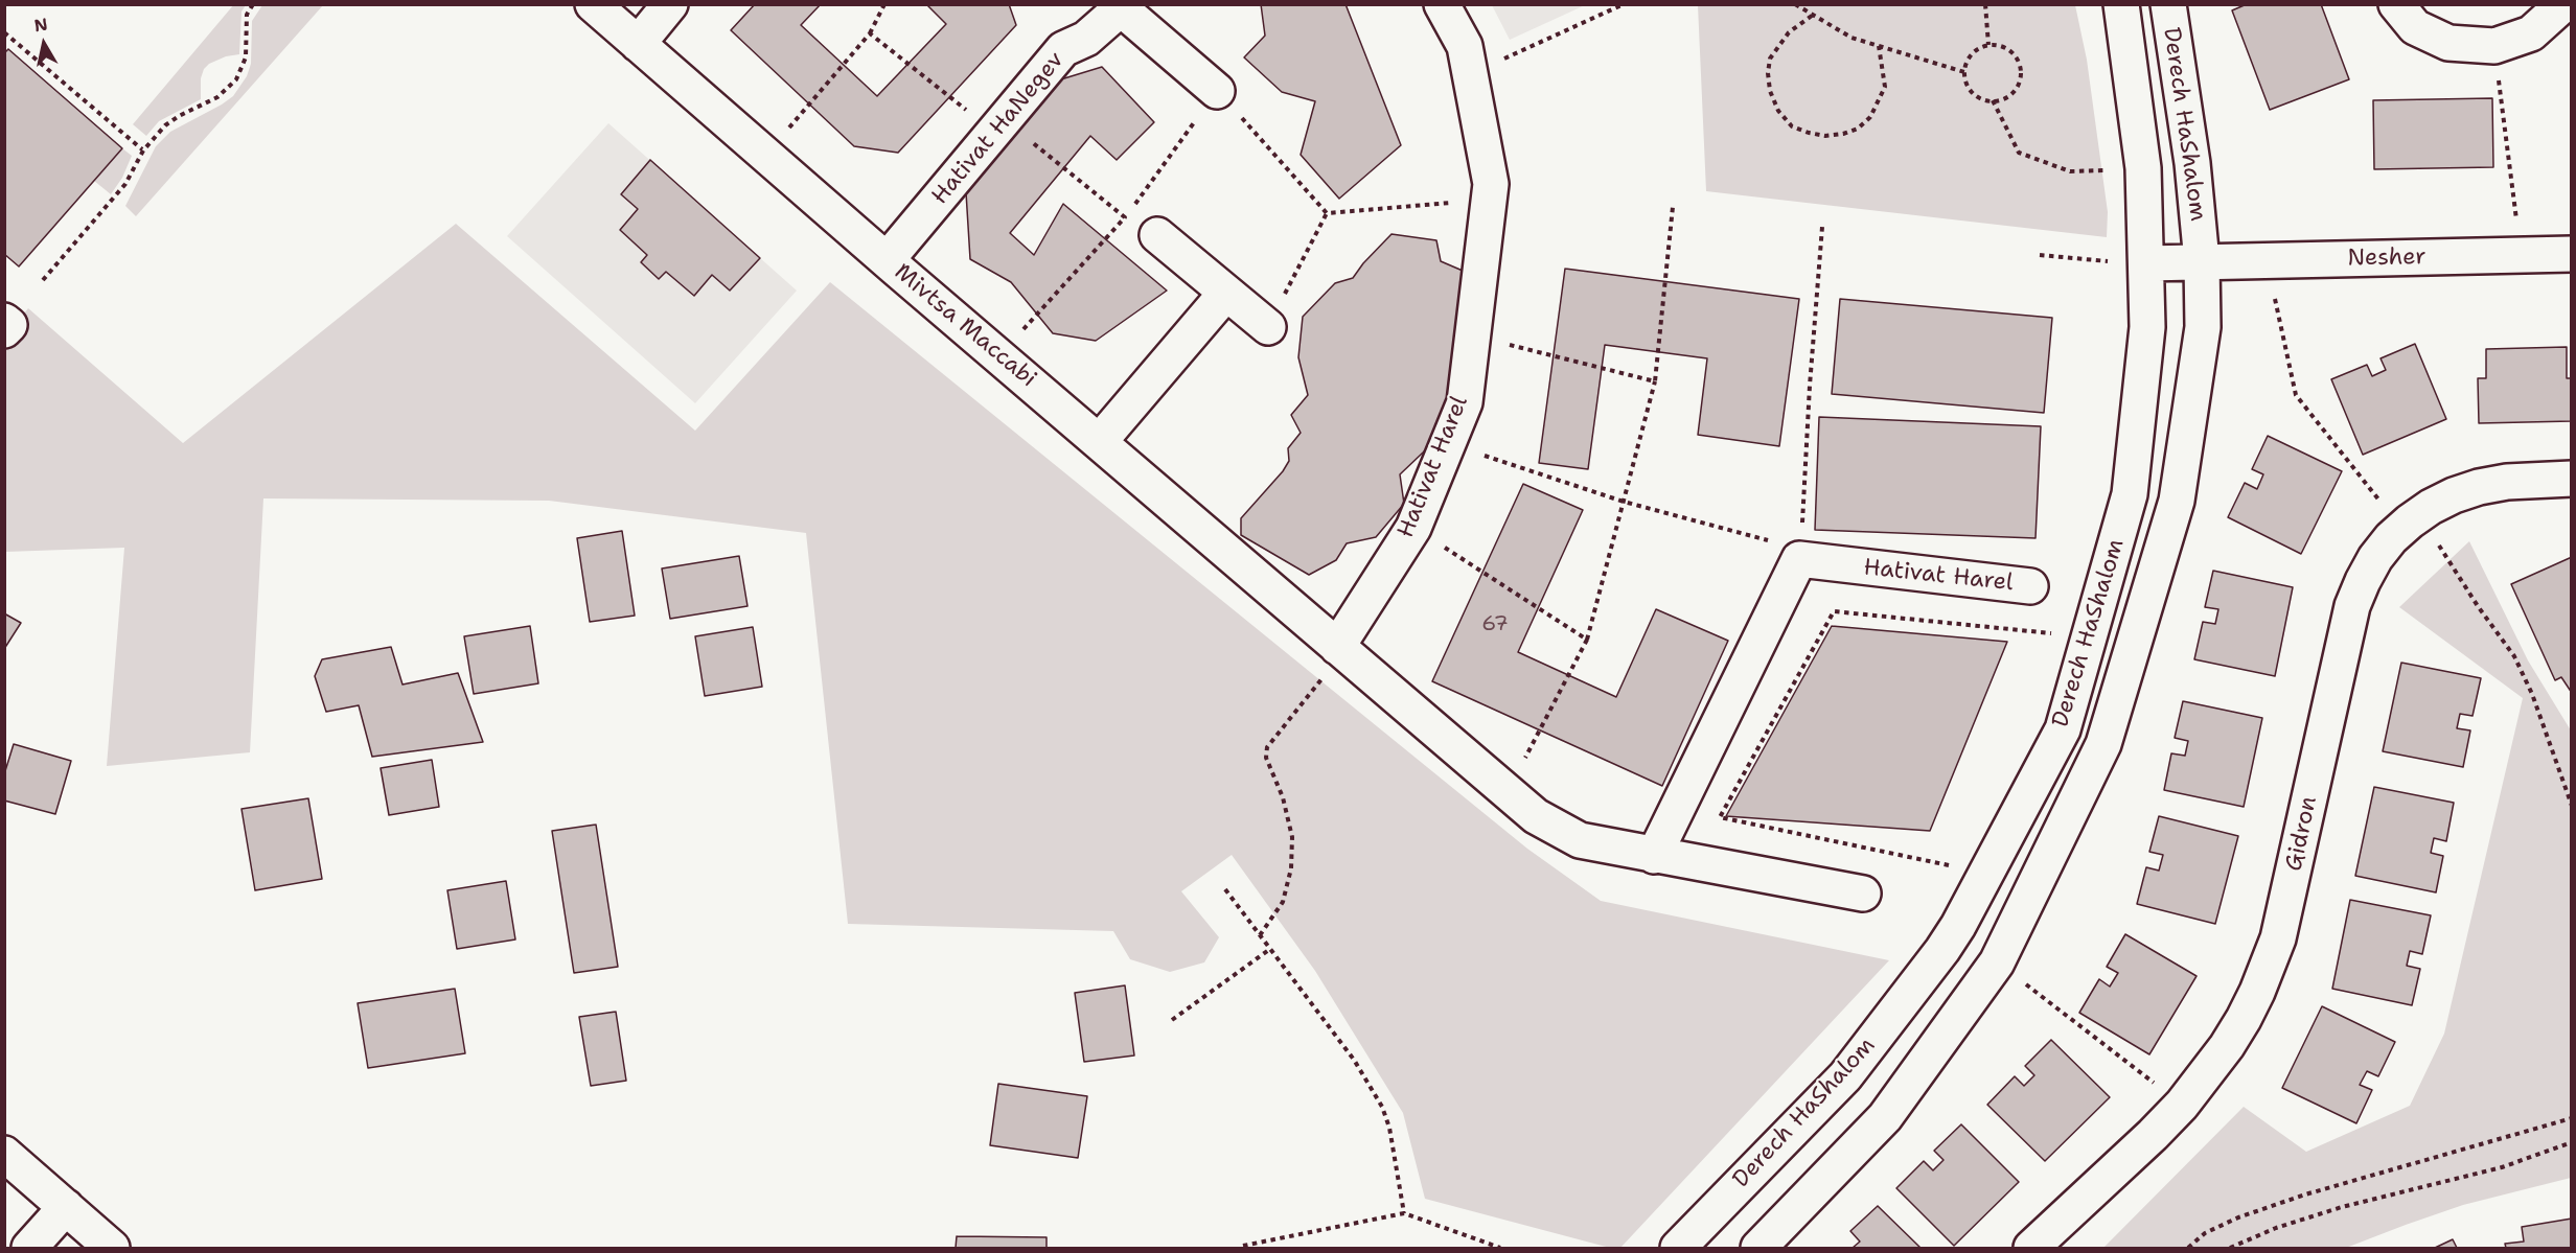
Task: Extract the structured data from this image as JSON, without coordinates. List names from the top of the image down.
{
  "streets": {
    "street": [
      "Derech HaShalom",
      "Hativat HaNegev",
      "Nesher",
      "Mivtsa Maccabi",
      "Hativat Harel",
      "Gidron"
    ]
  },
  "crossings": [
    ["Derech HaShalom", "Nesher"],
    ["Hativat HaNegev", "Mivtsa Maccabi"],
    ["Mivtsa Maccabi", "Hativat Harel"]
  ],
  "house_numbers": ["67"],
  "north": "top"
}
